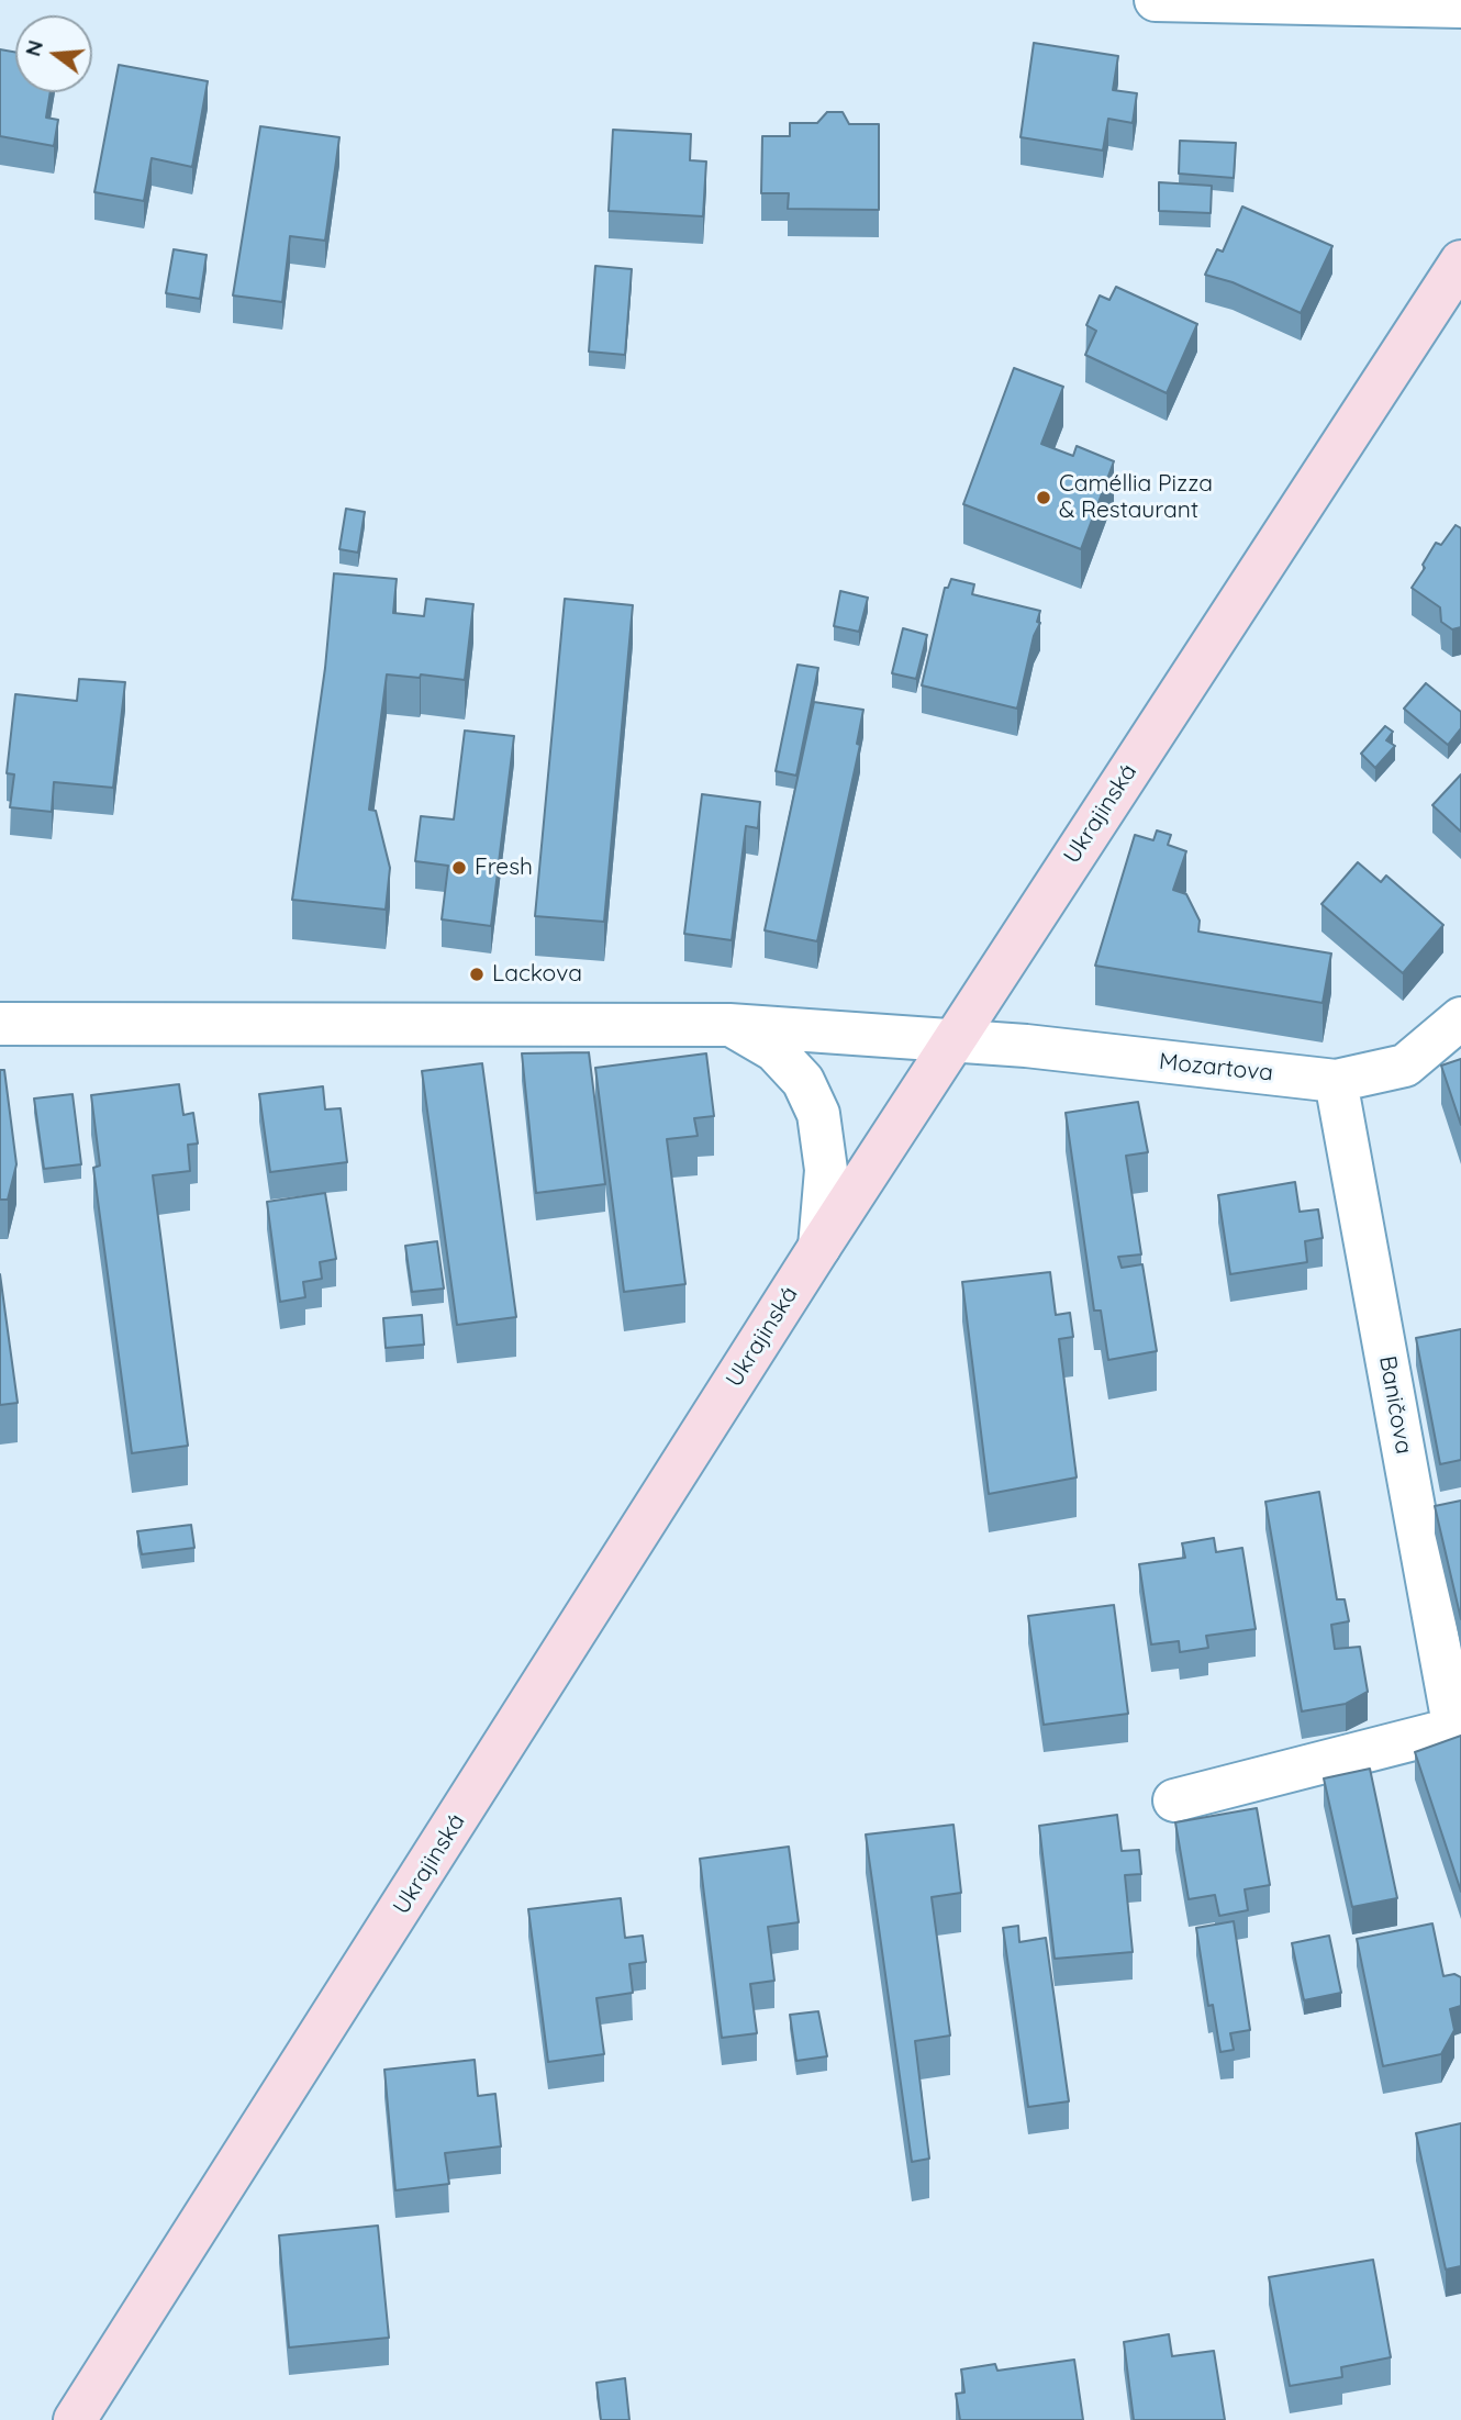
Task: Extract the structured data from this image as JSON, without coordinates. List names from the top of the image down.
{
  "streets": {
    "main road": ["Ukrajinská"],
    "street": ["Mozartova", "Baničova"]
  },
  "crossings": [
    ["Ukrajinská", "Mozartova"],
    ["Mozartova", "Baničova"]
  ],
  "places": ["Caméllia Pizza & Restaurant", "Fresh", "Lackova"],
  "north": "left"
}
